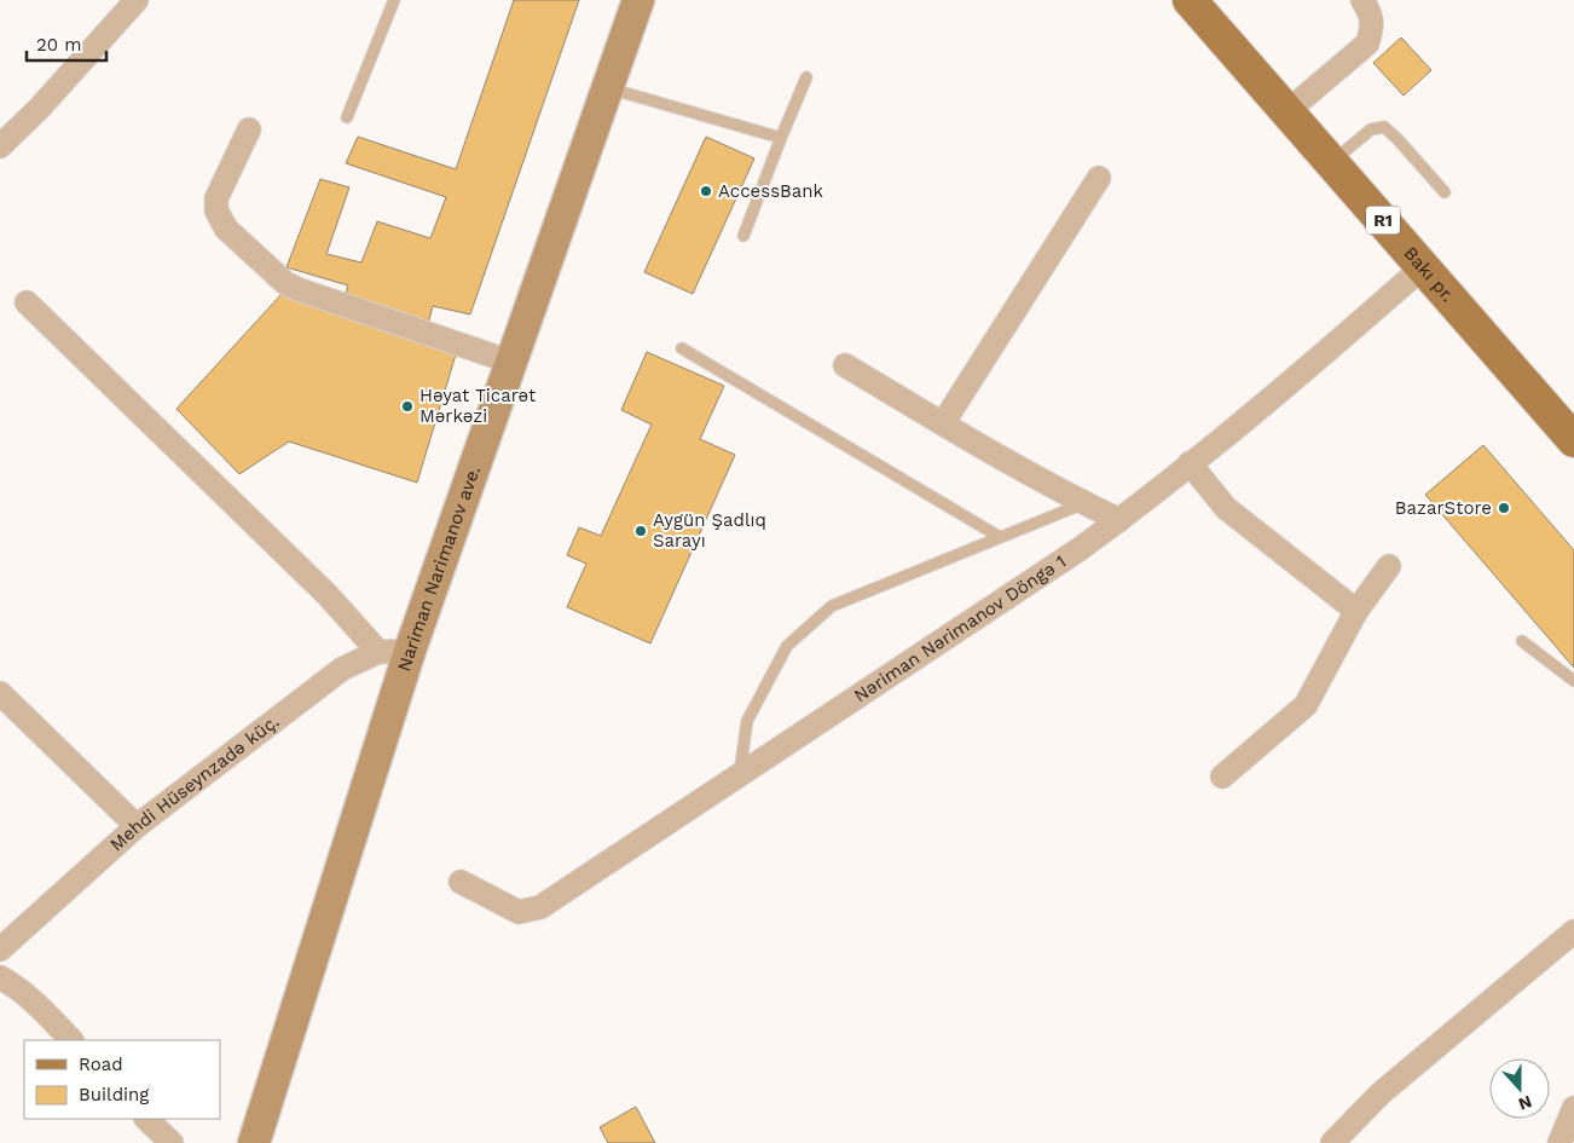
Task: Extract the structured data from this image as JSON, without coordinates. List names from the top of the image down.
{
  "streets": {
    "main road": ["R1", "Bakı pr.", "Nariman Narimanov ave."],
    "street": ["Nəriman Nərimanov Döngə 1", "Mehdi Hüseynzadə küç."]
  },
  "crossings": [
    ["Bakı pr.", "Nəriman Nərimanov Döngə 1"],
    ["Nariman Narimanov ave.", "Mehdi Hüseynzadə küç."]
  ],
  "places": [
    "AccessBank",
    "Həyat Ticarət Mərkəzi",
    "BazarStore",
    "Aygün Şadlıq Sarayı"
  ],
  "legend": ["Road", "Building"],
  "scale_bar": "20 m",
  "north": "bottom"
}
